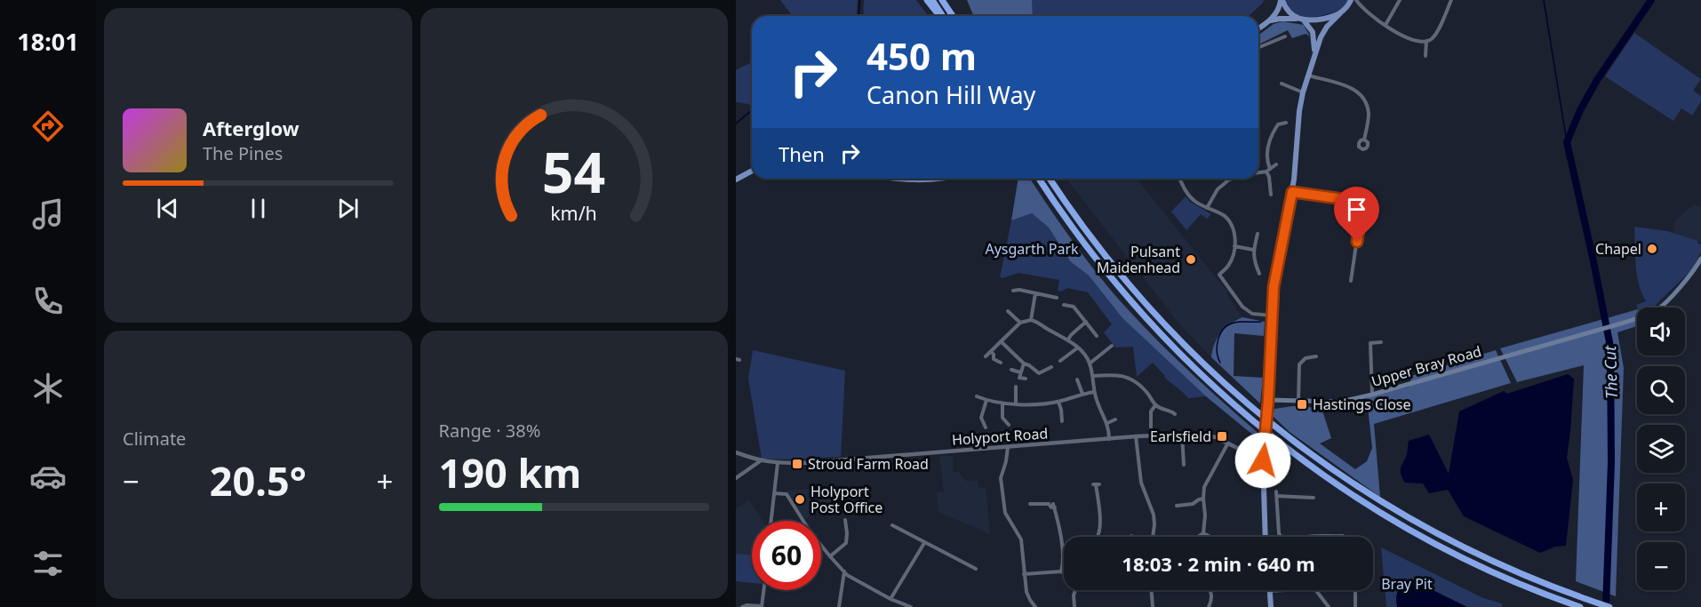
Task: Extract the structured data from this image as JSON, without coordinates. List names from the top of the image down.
{
  "streets": {
    "main road": ["Upper Bray Road"],
    "street": ["Holyport Road"]
  },
  "water": ["The Cut"],
  "parks": ["Aysgarth Park", "Bray Pit"],
  "places": {
    "other": ["Chapel", "Pulsant Maidenhead", "Holyport Post Office"],
    "transit": ["Hastings Close", "Earlsfield", "Stroud Farm Road"]
  },
  "page": {
    "tabs": "18:01",
    "turn": ["450 m", "Canon Hill Way"],
    "song": ["Afterglow", "The Pines"],
    "then": "Then",
    "map_buttons": ["+", "−"],
    "tile": [
      "Climate",
      ["Range · 38%", "190 km"]
    ],
    "heat": ["−", "20.5°", "+"],
    "limit": "60",
    "trip": "18:03 · 2 min · 640 m",
    "gauge": ["54", "km/h"]
  }
}
